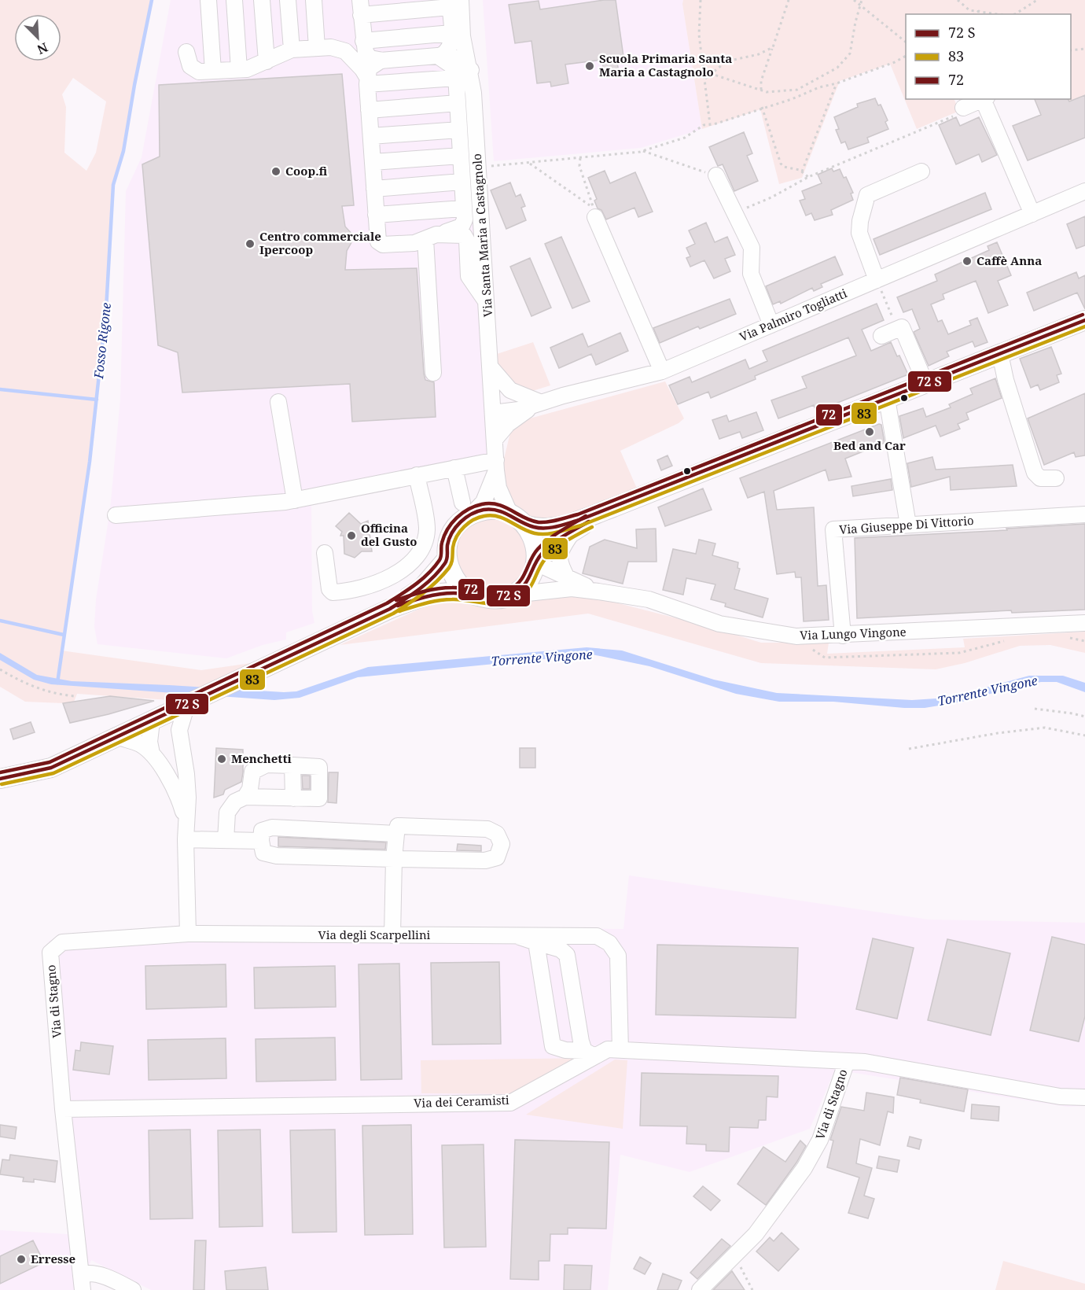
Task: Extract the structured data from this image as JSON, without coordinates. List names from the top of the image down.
{
  "streets": {
    "street": [
      "Via Santa Maria a Castagnolo",
      "Via Palmiro Togliatti",
      "Via Giuseppe Di Vittorio",
      "Via Lungo Vingone",
      "Via degli Scarpellini",
      "Via di Stagno",
      "Via dei Ceramisti"
    ]
  },
  "crossings": [
    ["Via Santa Maria a Castagnolo", "Via Palmiro Togliatti"],
    ["Via Santa Maria a Castagnolo", "Via Lungo Vingone"],
    ["Via Giuseppe Di Vittorio", "Via Lungo Vingone"],
    ["Via degli Scarpellini", "Via di Stagno"],
    ["Via degli Scarpellini", "Via dei Ceramisti"],
    ["Via di Stagno", "Via dei Ceramisti"]
  ],
  "water": ["Fosso Rigone", "Torrente Vingone"],
  "places": [
    "Scuola Primaria Santa Maria a Castagnolo",
    "Coop.fi",
    "Centro commerciale Ipercoop",
    "Caffè Anna",
    "Bed and Car",
    "Officina del Gusto",
    "Menchetti",
    "Erresse"
  ],
  "lines": ["transit line 72", "transit line 83"],
  "legend": ["72 S", "83", "72"],
  "north": "bottom right"
}
